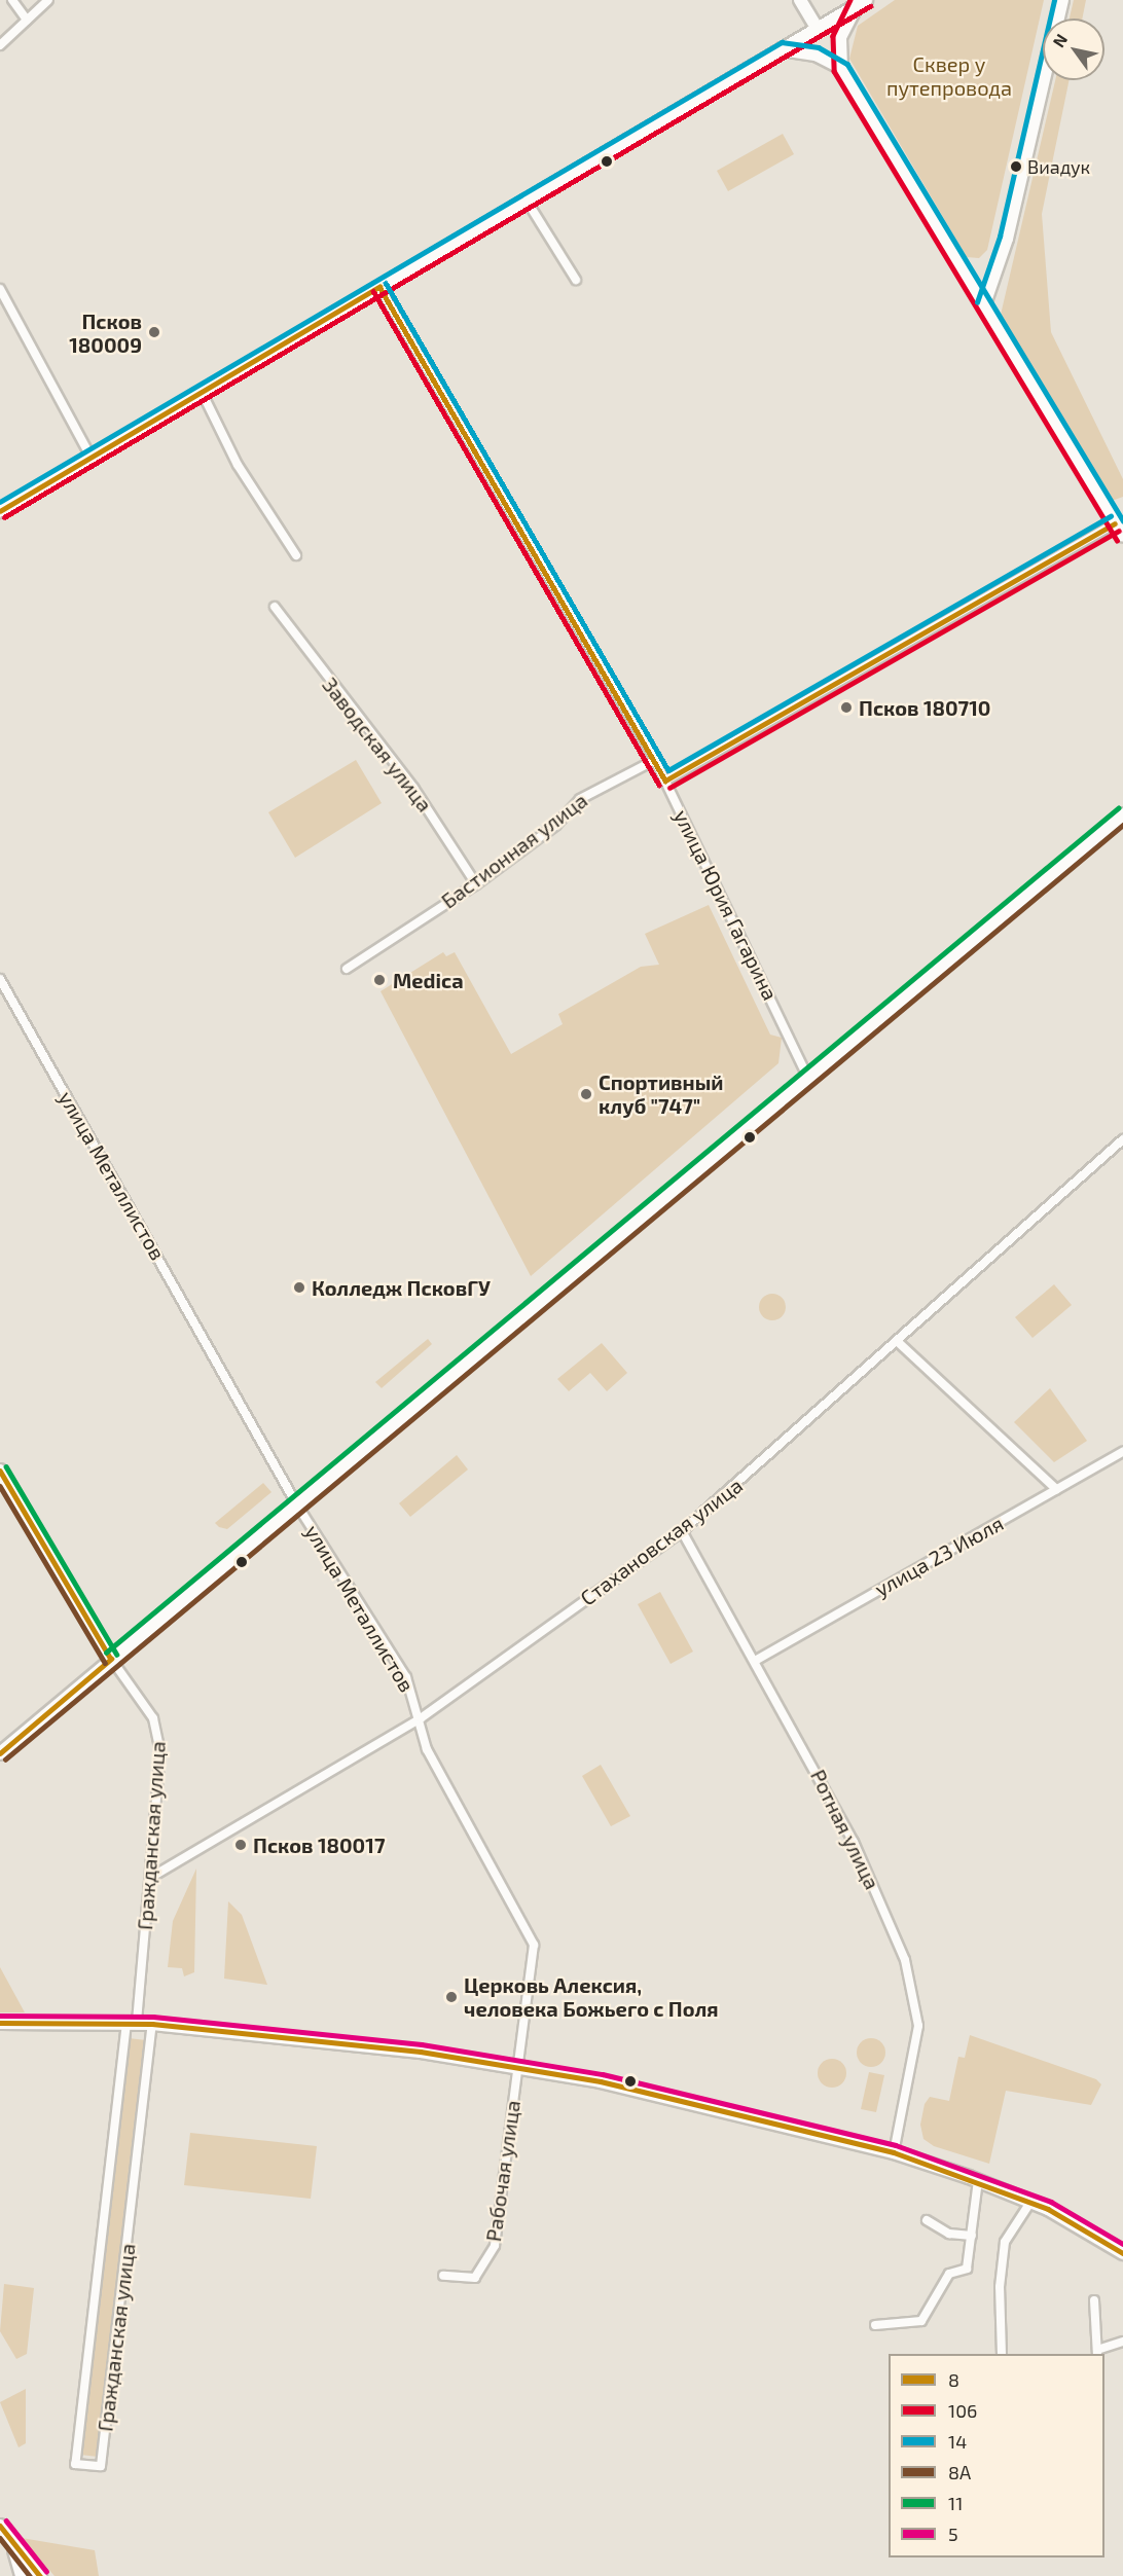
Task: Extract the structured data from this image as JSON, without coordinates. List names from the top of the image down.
{
  "streets": {
    "main road": ["Гражданская улица"],
    "street": [
      "Заводская улица",
      "Бастионная улица",
      "улица Юрия Гагарина",
      "улица Металлистов",
      "Стахановская улица",
      "улица 23 Июля",
      "Ротная улица",
      "Рабочая улица"
    ]
  },
  "crossings": [
    ["Заводская улица", "Бастионная улица"],
    ["Бастионная улица", "улица Юрия Гагарина"],
    ["улица Металлистов", "Стахановская улица"],
    ["улица Металлистов", "Рабочая улица"],
    ["Стахановская улица", "Ротная улица"],
    ["Стахановская улица", "Гражданская улица"],
    ["улица 23 Июля", "Ротная улица"]
  ],
  "parks": ["Сквер у путепровода"],
  "places": [
    "Виадук",
    "Псков 180009",
    "Псков 180710",
    "Medica",
    "Спортивный клуб \"747\"",
    "Колледж ПсковГУ",
    "Псков 180017",
    "Церковь Алексия, человека Божьего с Поля"
  ],
  "lines": [
    "transit line 106",
    "transit line 14",
    "transit line 8",
    "transit line 11",
    "transit line 8А",
    "transit line 5"
  ],
  "legend": [
    "8",
    "106",
    "14",
    "8А",
    "11",
    "5"
  ],
  "north": "top left"
}
